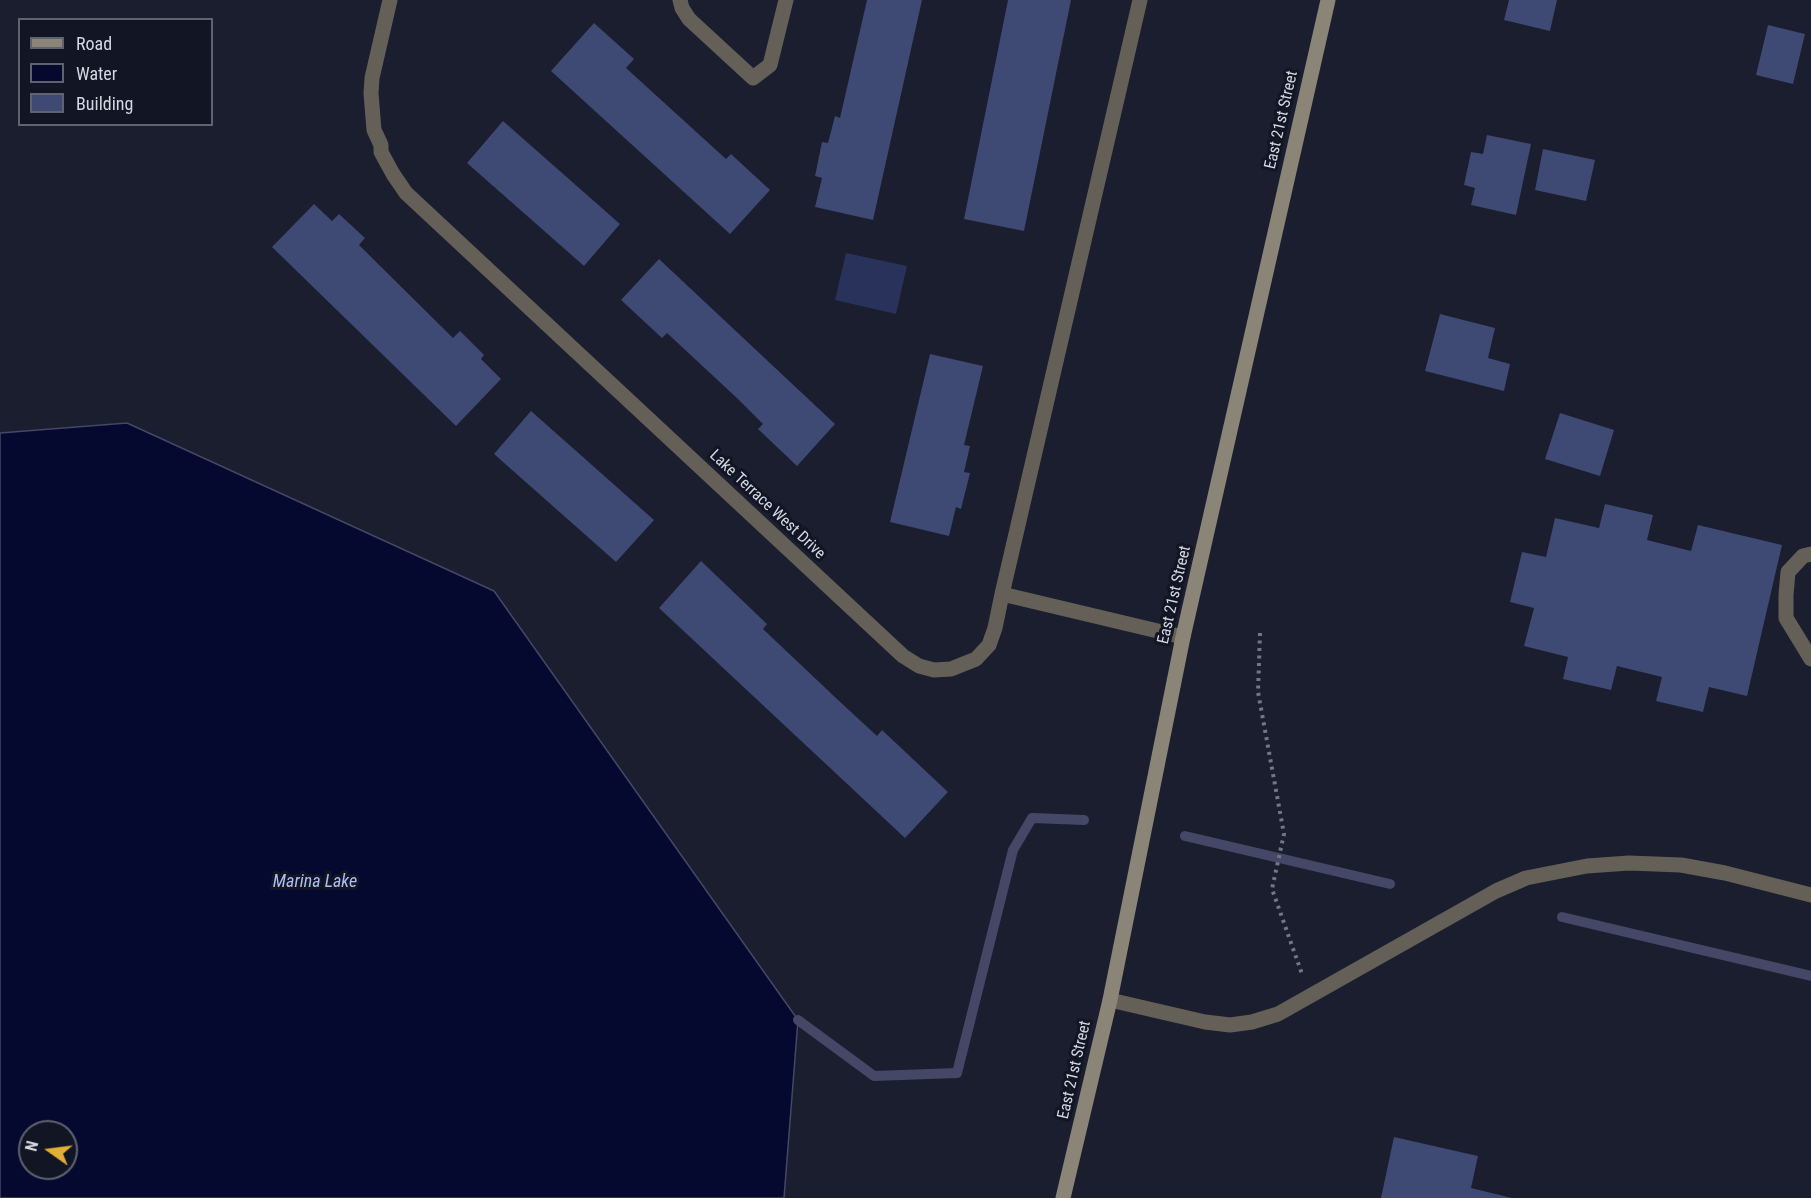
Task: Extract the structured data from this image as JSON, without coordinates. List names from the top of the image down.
{
  "streets": {
    "main road": ["East 21st Street"],
    "street": ["Lake Terrace West Drive"]
  },
  "water": ["Marina Lake"],
  "legend": ["Road", "Water", "Building"],
  "north": "left"
}
